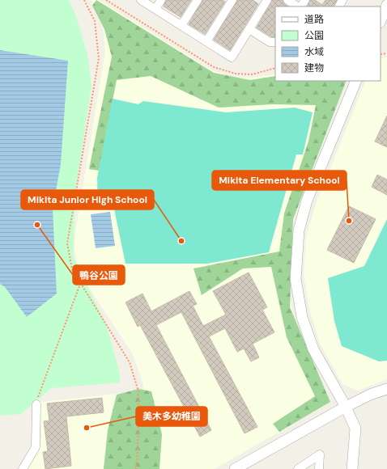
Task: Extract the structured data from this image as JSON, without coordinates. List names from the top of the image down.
{
  "places": [
    "Mikita Elementary School",
    "鴨谷公園",
    "Mikita Junior High School",
    "美木多幼稚園"
  ],
  "legend": [
    "道路",
    "公園",
    "水域",
    "建物"
  ]
}
